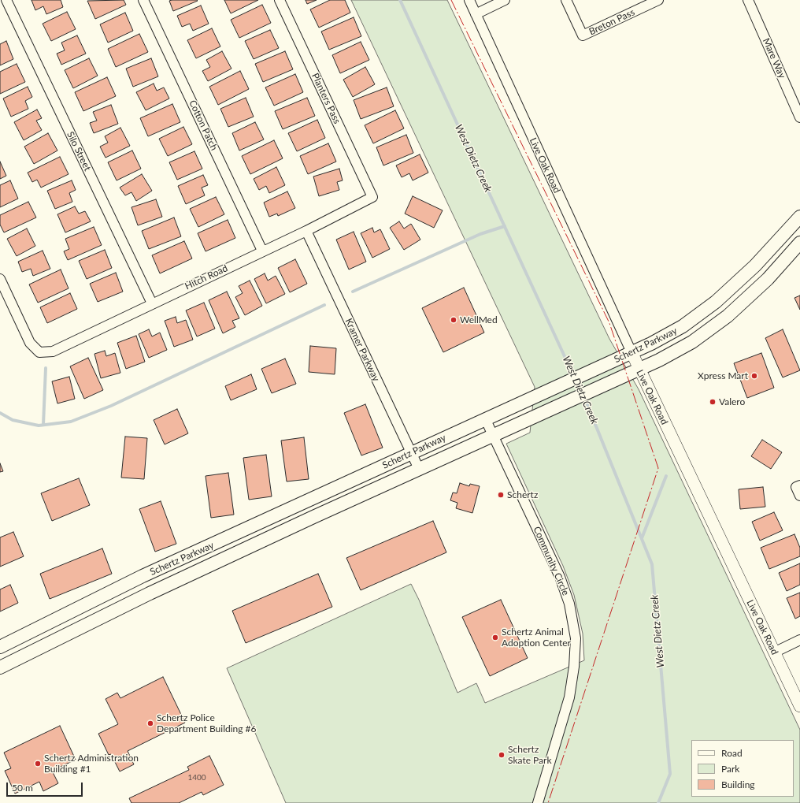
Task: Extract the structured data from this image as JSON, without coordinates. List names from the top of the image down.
{
  "streets": {
    "main road": ["Schertz Parkway"],
    "street": [
      "Breton Pass",
      "Mare Way",
      "Planters Pass",
      "Cotton Patch",
      "Silo Street",
      "Live Oak Road",
      "Hitch Road",
      "Kramer Parkway",
      "Community Circle"
    ]
  },
  "crossings": [
    ["Planters Pass", "Hitch Road"],
    ["Cotton Patch", "Hitch Road"],
    ["Silo Street", "Hitch Road"],
    ["Live Oak Road", "Schertz Parkway"],
    ["Hitch Road", "Kramer Parkway"],
    ["Schertz Parkway", "Kramer Parkway"],
    ["Schertz Parkway", "Community Circle"]
  ],
  "water": ["West Dietz Creek"],
  "places": [
    "WellMed",
    "Xpress Mart",
    "Valero",
    "Schertz",
    "Schertz Animal Adoption Center",
    "Schertz Police Department Building #6",
    "Schertz Skate Park",
    "Schertz Administration Building #1"
  ],
  "house_numbers": ["1400"],
  "legend": ["Road", "Park", "Building"],
  "scale_bar": "50 m"
}
